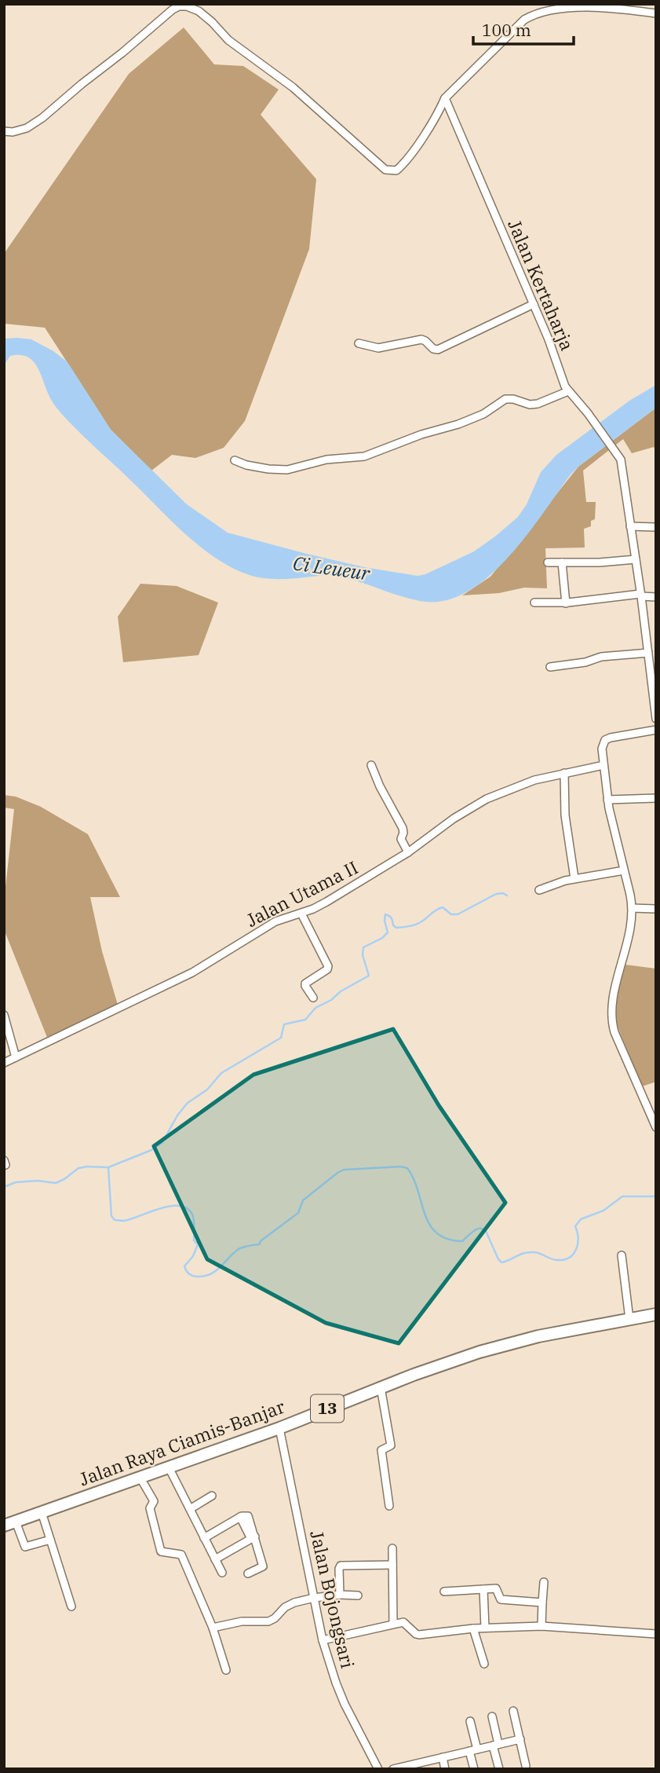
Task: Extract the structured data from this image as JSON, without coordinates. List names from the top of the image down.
{
  "streets": {
    "highway": ["13", "Jalan Raya Ciamis-Banjar"],
    "street": ["Jalan Kertaharja", "Jalan Utama II", "Jalan Bojongsari"]
  },
  "crossings": [
    ["Jalan Raya Ciamis-Banjar", "Jalan Bojongsari"]
  ],
  "water": ["Ci Leueur"],
  "scale_bar": "100 m"
}
